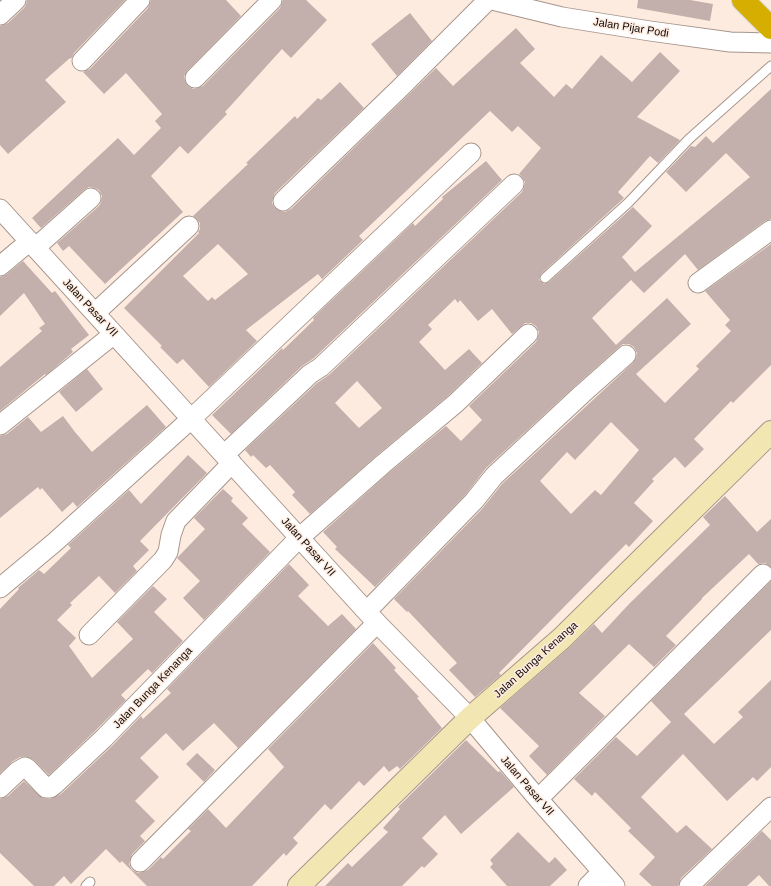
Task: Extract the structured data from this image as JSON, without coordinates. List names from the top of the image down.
{
  "streets": {
    "street": ["Jalan Pijar Podi", "Jalan Pasar VII", "Jalan Bunga Kenanga"]
  },
  "crossings": [
    ["Jalan Pasar VII", "Jalan Bunga Kenanga"]
  ]
}
